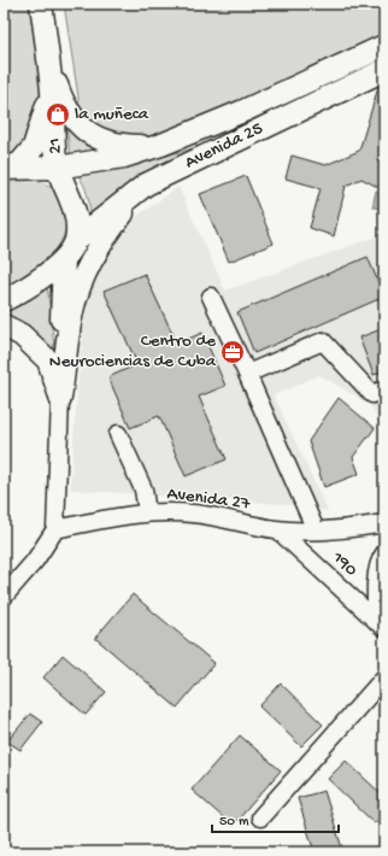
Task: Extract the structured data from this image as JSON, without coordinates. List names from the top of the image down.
{
  "streets": {
    "main road": ["21", "Avenida 25"],
    "street": ["Avenida 27", "190"]
  },
  "crossings": [
    ["21", "Avenida 25"],
    ["Avenida 27", "190"]
  ],
  "places": {
    "shop": ["la muñeca"],
    "office": ["Centro de Neurociencias de Cuba"]
  },
  "scale_bar": "50 m"
}
